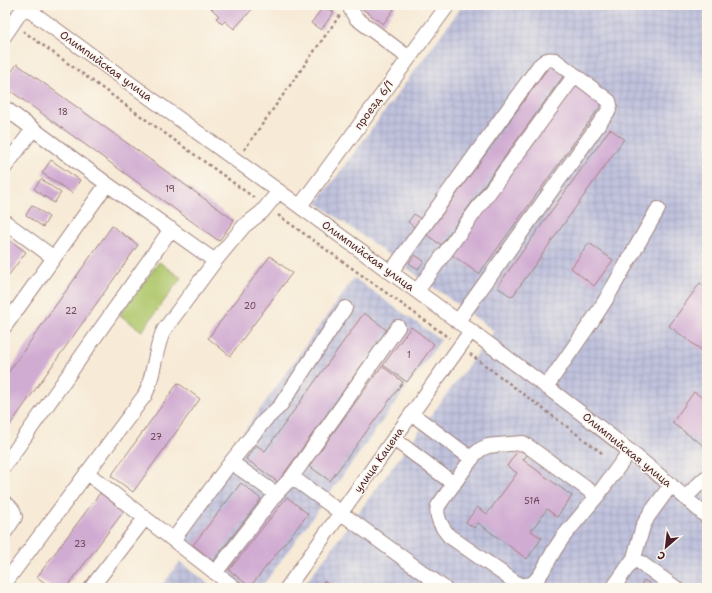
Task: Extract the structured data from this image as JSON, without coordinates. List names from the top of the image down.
{
  "streets": {
    "street": ["Олимпийская улица", "проезд 6/1", "улица Кацена"]
  },
  "crossings": [
    ["Олимпийская улица", "проезд 6/1"],
    ["Олимпийская улица", "улица Кацена"]
  ],
  "house_numbers": [
    "18",
    "19",
    "20",
    "22",
    "1",
    "27",
    "51А",
    "23"
  ],
  "north": "bottom left"
}
